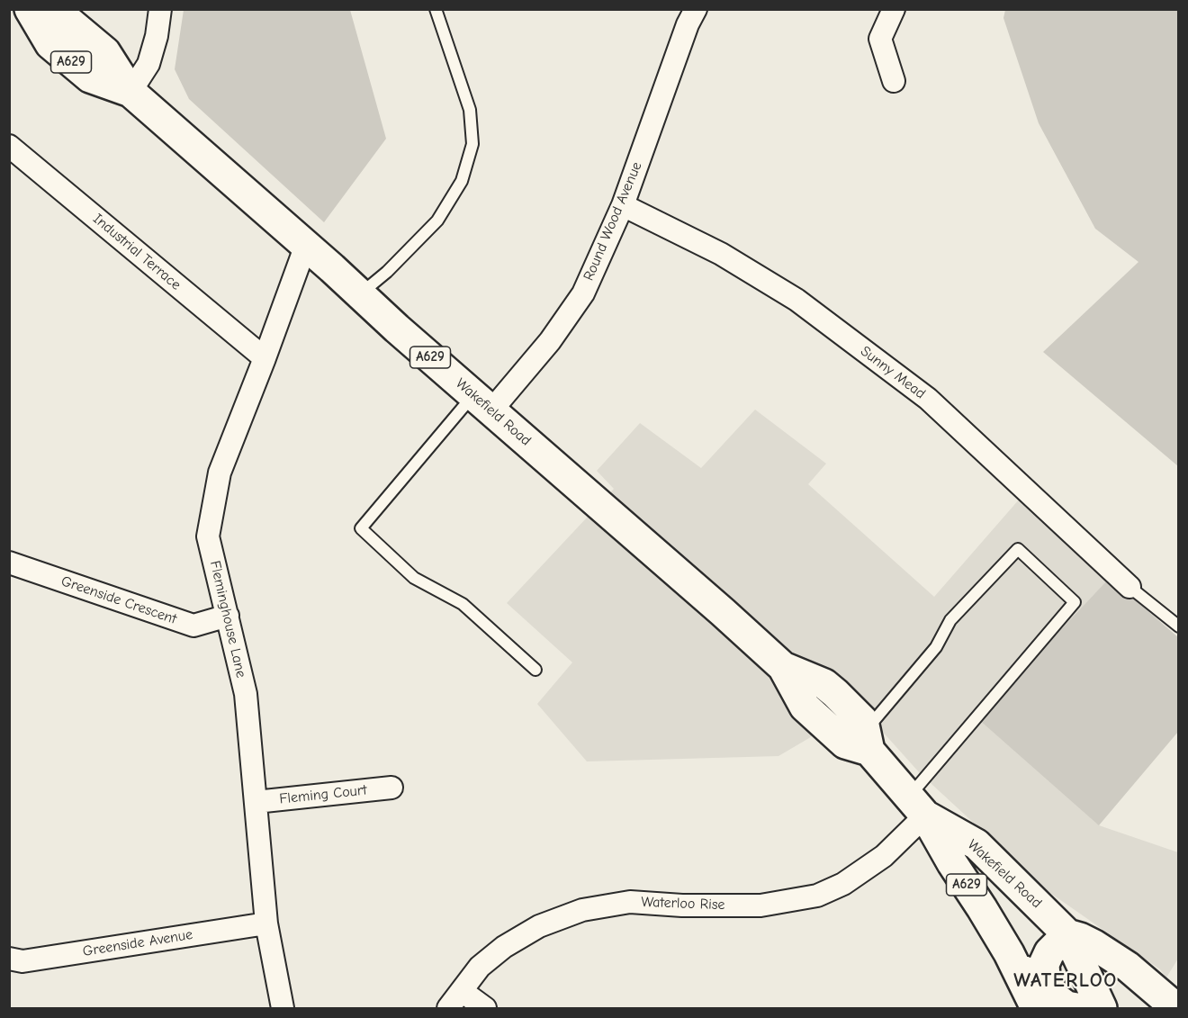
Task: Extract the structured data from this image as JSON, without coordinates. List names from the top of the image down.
{
  "streets": {
    "highway": ["A629", "Wakefield Road"],
    "street": [
      "Round Wood Avenue",
      "Industrial Terrace",
      "Sunny Mead",
      "Greenside Crescent",
      "Fleminghouse Lane",
      "Fleming Court",
      "Waterloo Rise",
      "Greenside Avenue"
    ]
  },
  "crossings": [
    ["A629", "Wakefield Road"],
    ["A629", "Waterloo Rise"],
    ["Round Wood Avenue", "Sunny Mead"],
    ["Round Wood Avenue", "Wakefield Road"],
    ["Industrial Terrace", "Fleminghouse Lane"],
    ["Wakefield Road", "Fleminghouse Lane"],
    ["Wakefield Road", "Waterloo Rise"],
    ["Greenside Crescent", "Fleminghouse Lane"],
    ["Fleminghouse Lane", "Fleming Court"],
    ["Fleminghouse Lane", "Greenside Avenue"]
  ],
  "districts": ["WATERLOO"]
}
